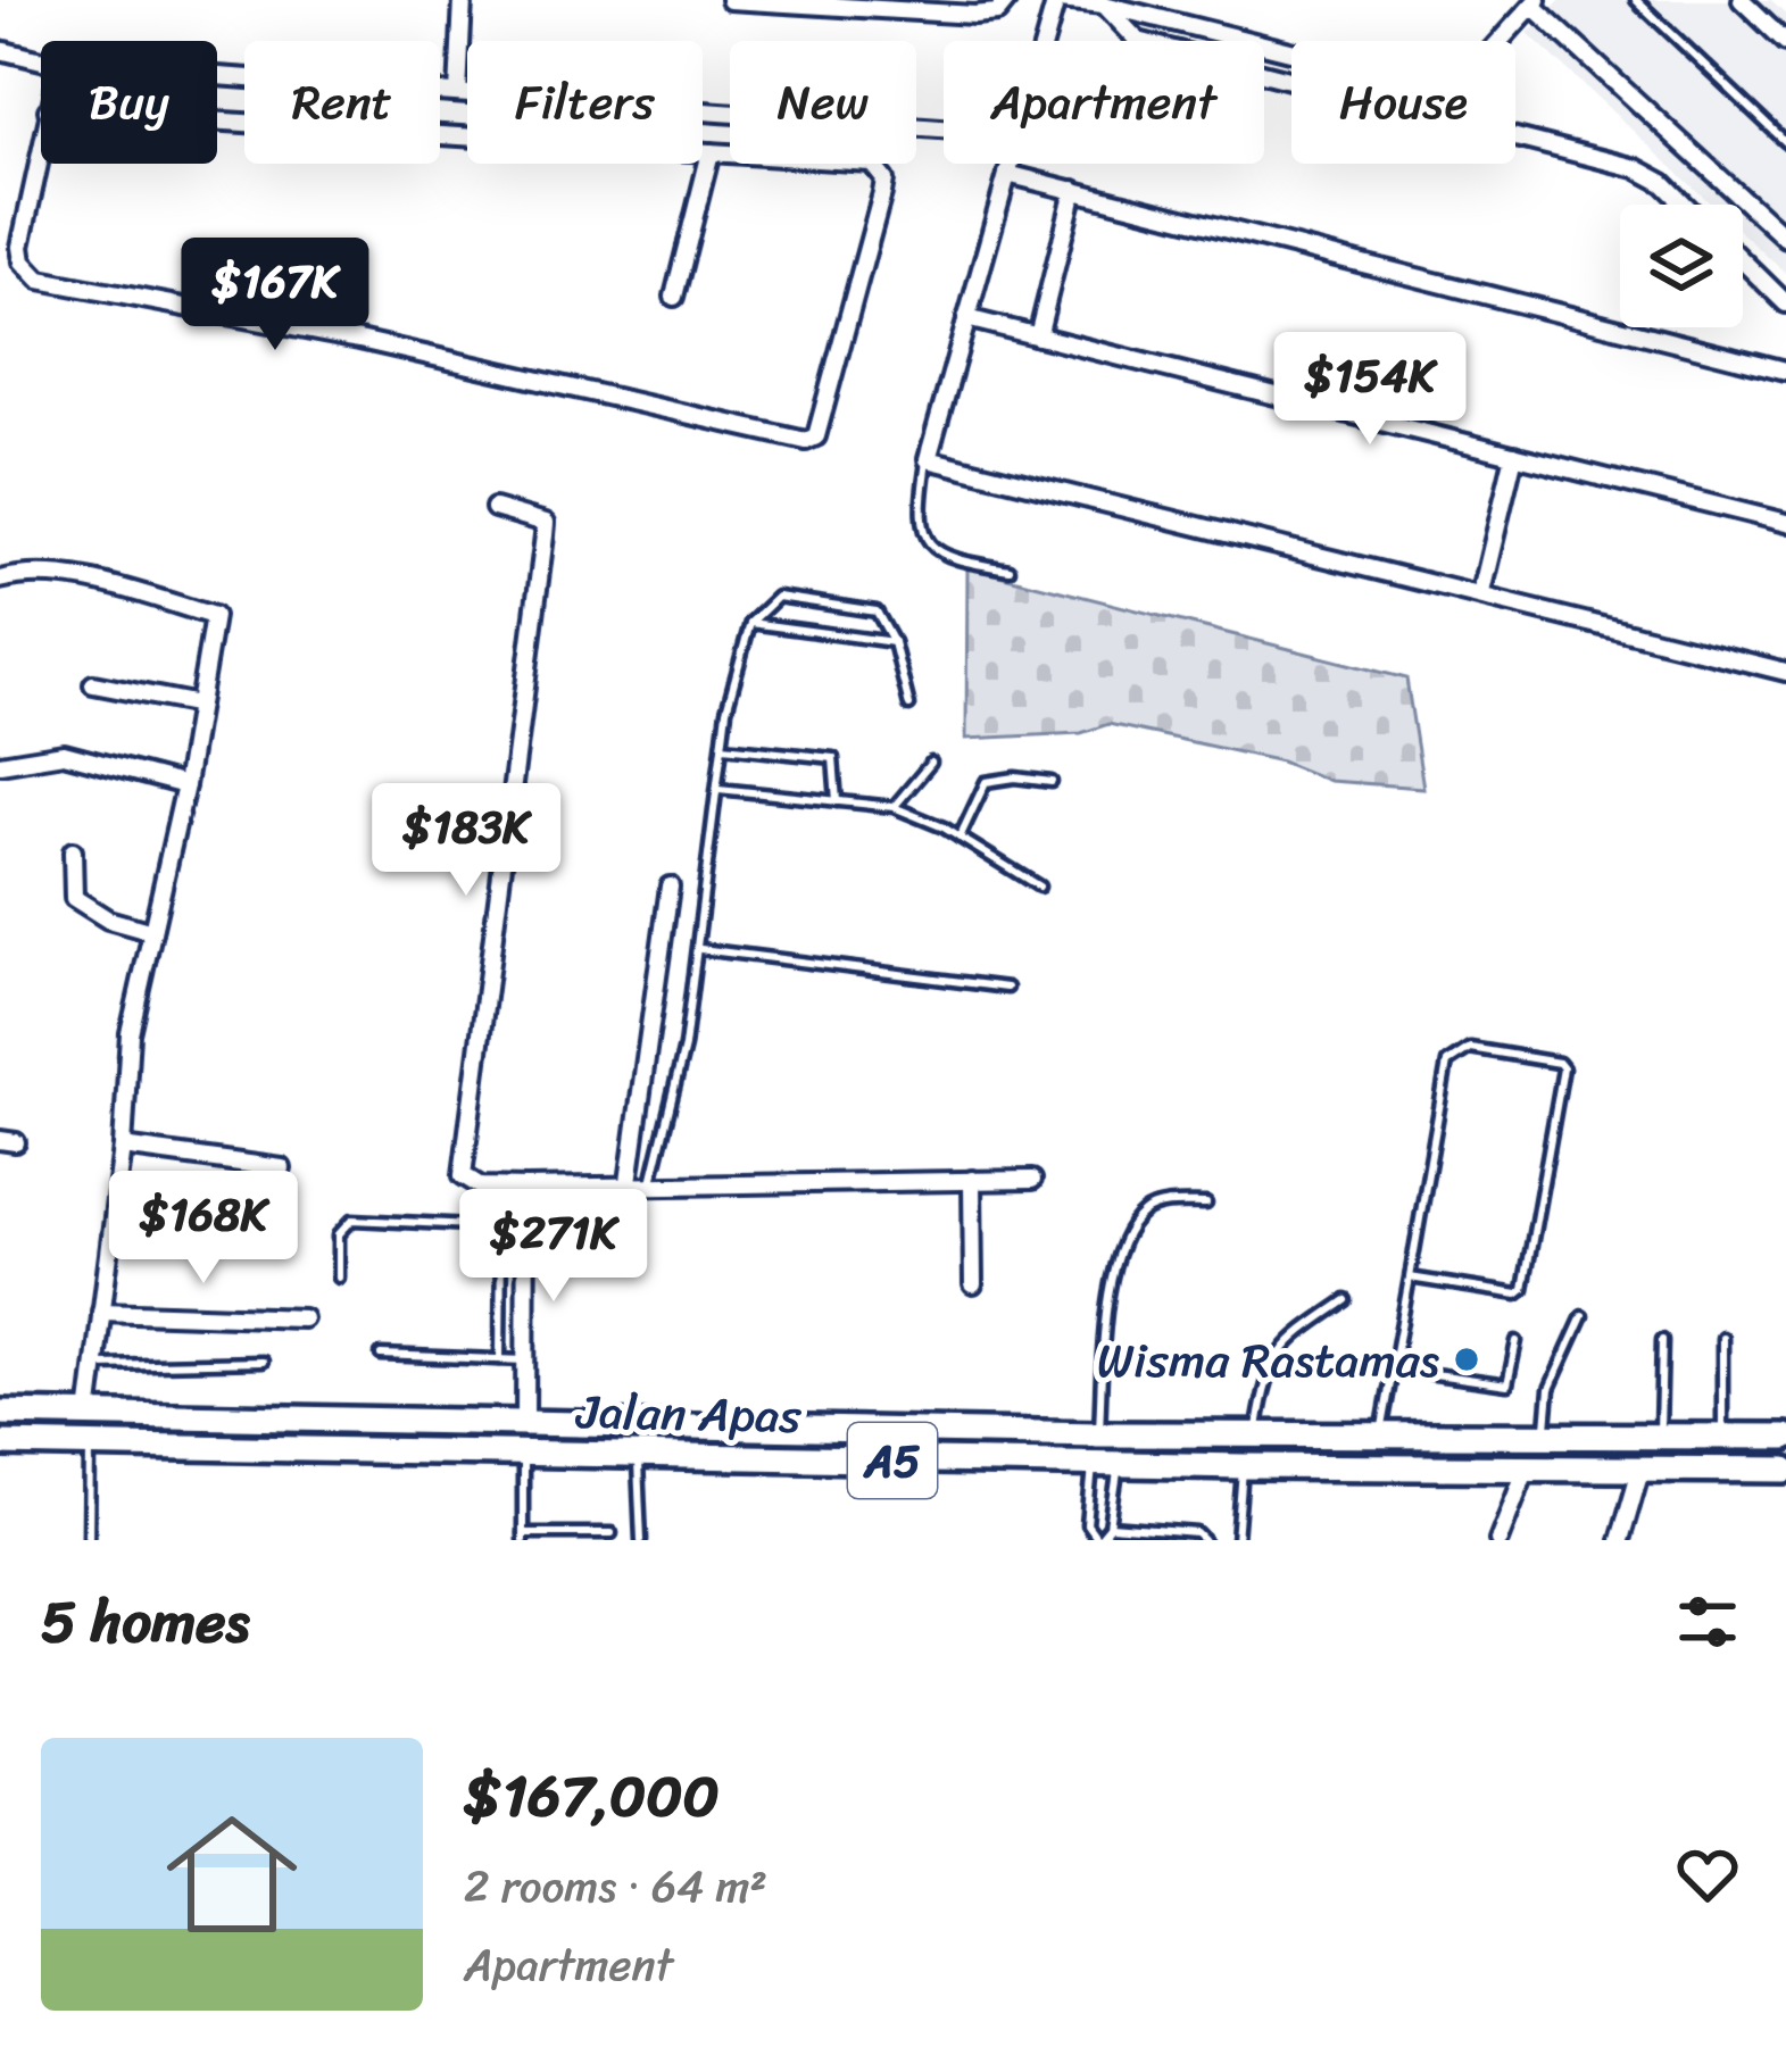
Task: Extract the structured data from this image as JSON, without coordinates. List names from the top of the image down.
{
  "streets": {
    "highway": ["Jalan Apas", "A5"]
  },
  "places": ["Wisma Rastamas"],
  "page": {
    "chip": [
      "Buy",
      "Rent",
      "Filters",
      "New",
      "Apartment",
      "House"
    ],
    "price": [
      "$167K",
      "$154K",
      "$183K",
      "$168K",
      "$271K"
    ],
    "heading": "5 homes",
    "list": [
      {
        "name": "$167,000",
        "note": "2 rooms · 64 m² · Apartment"
      }
    ]
  }
}
